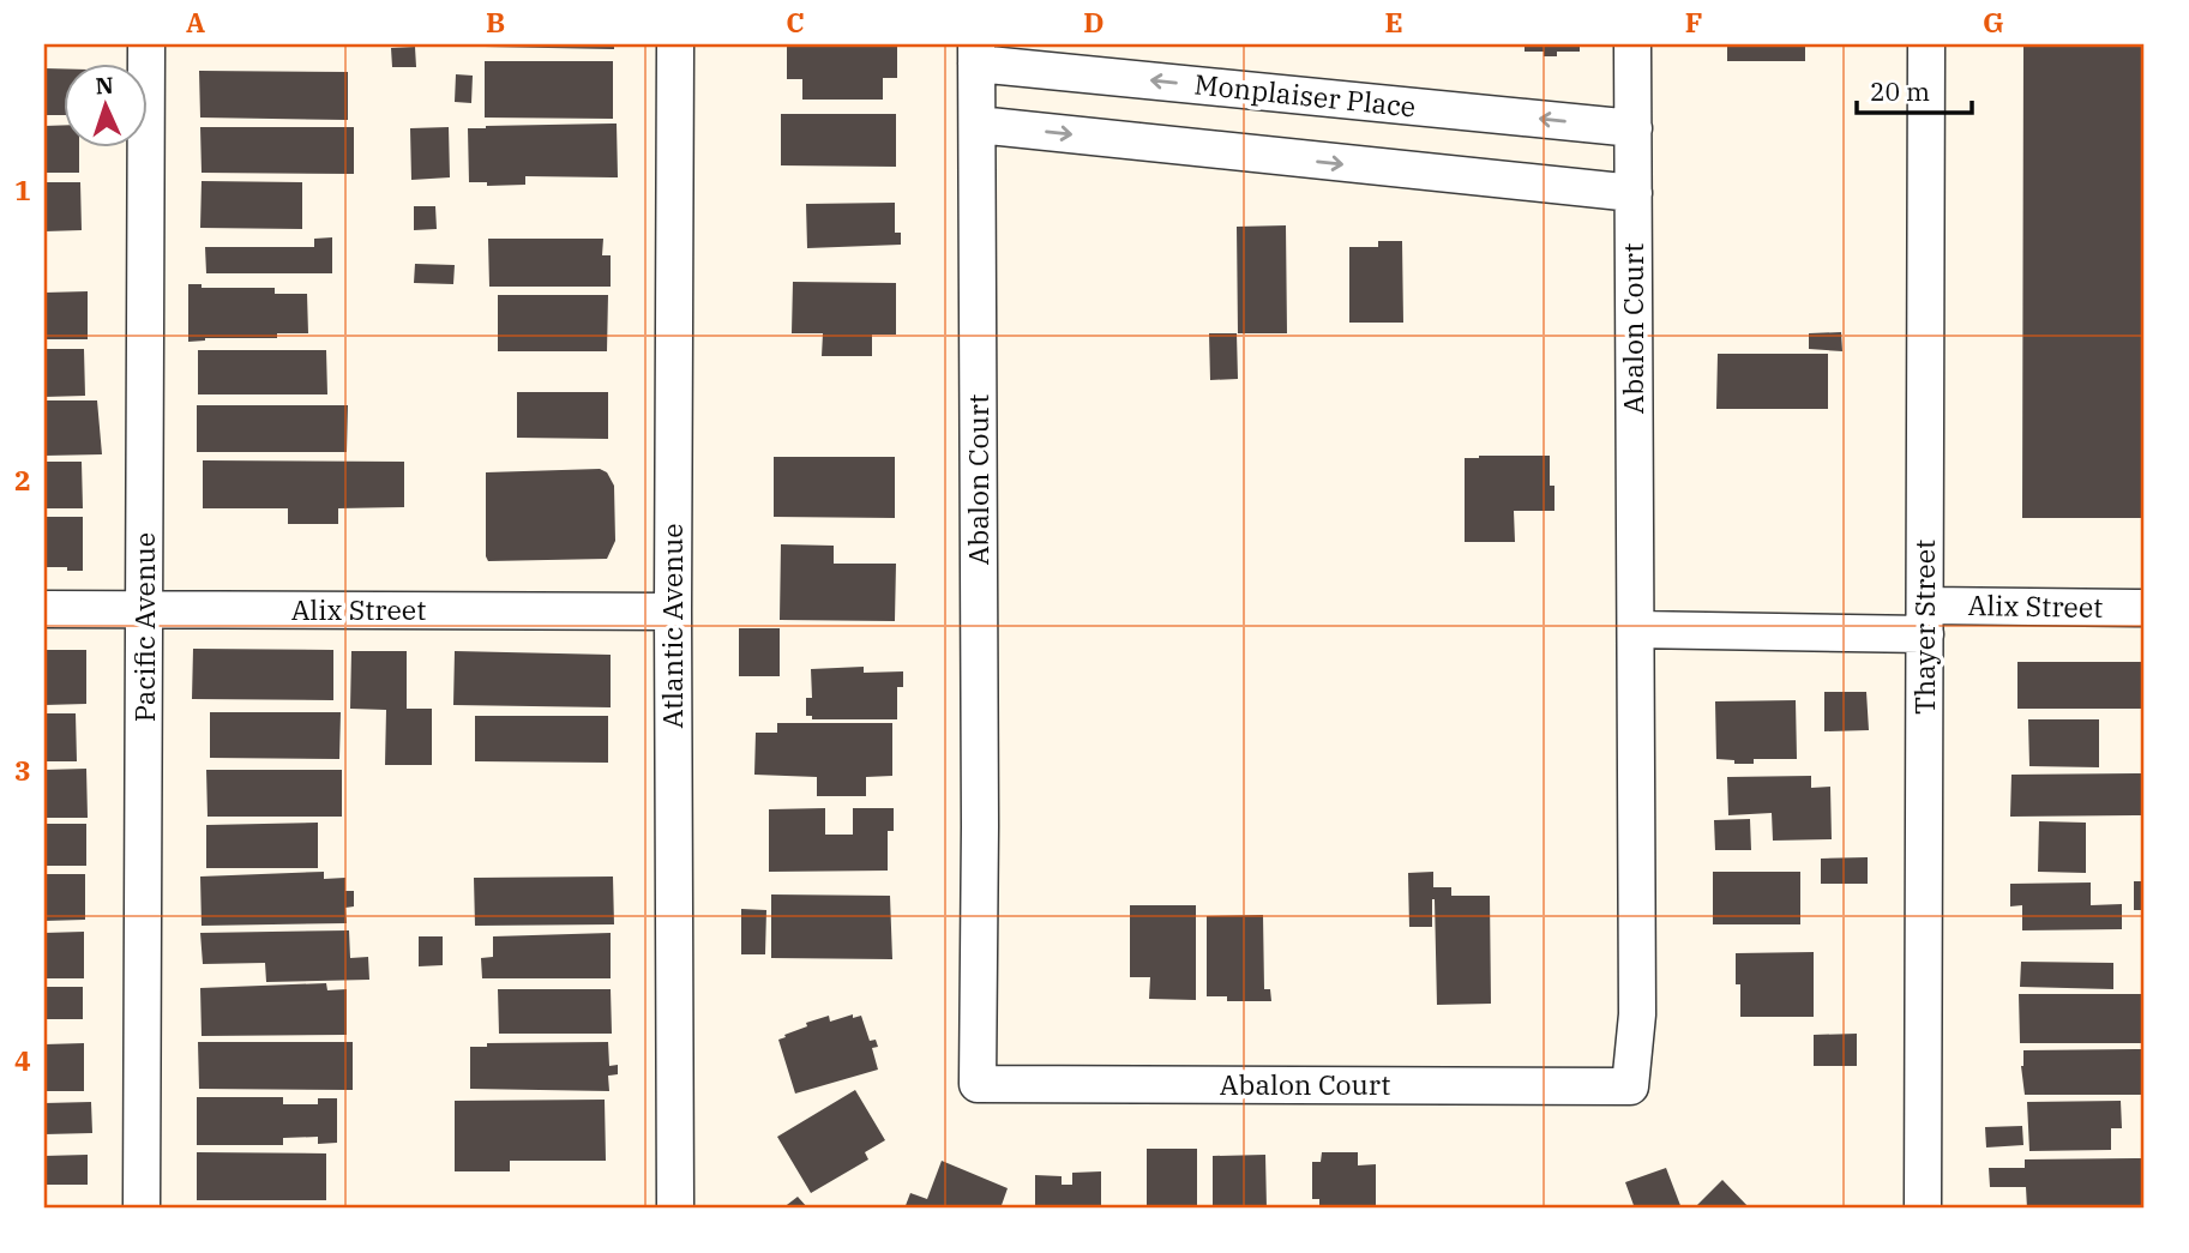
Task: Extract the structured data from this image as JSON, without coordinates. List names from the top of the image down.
{
  "streets": {
    "street": [
      "Monplaiser Place",
      "Abalon Court",
      "Alix Street",
      "Atlantic Avenue",
      "Pacific Avenue",
      "Thayer Street"
    ]
  },
  "crossings": [
    ["Monplaiser Place", "Abalon Court"],
    ["Abalon Court", "Alix Street"],
    ["Alix Street", "Atlantic Avenue"],
    ["Alix Street", "Pacific Avenue"],
    ["Alix Street", "Thayer Street"]
  ],
  "scale_bar": "20 m",
  "north": "top",
  "grid": {
    "columns": [
      "A",
      "B",
      "C",
      "D",
      "E",
      "F",
      "G"
    ],
    "rows": [
      "1",
      "2",
      "3",
      "4"
    ]
  }
}
